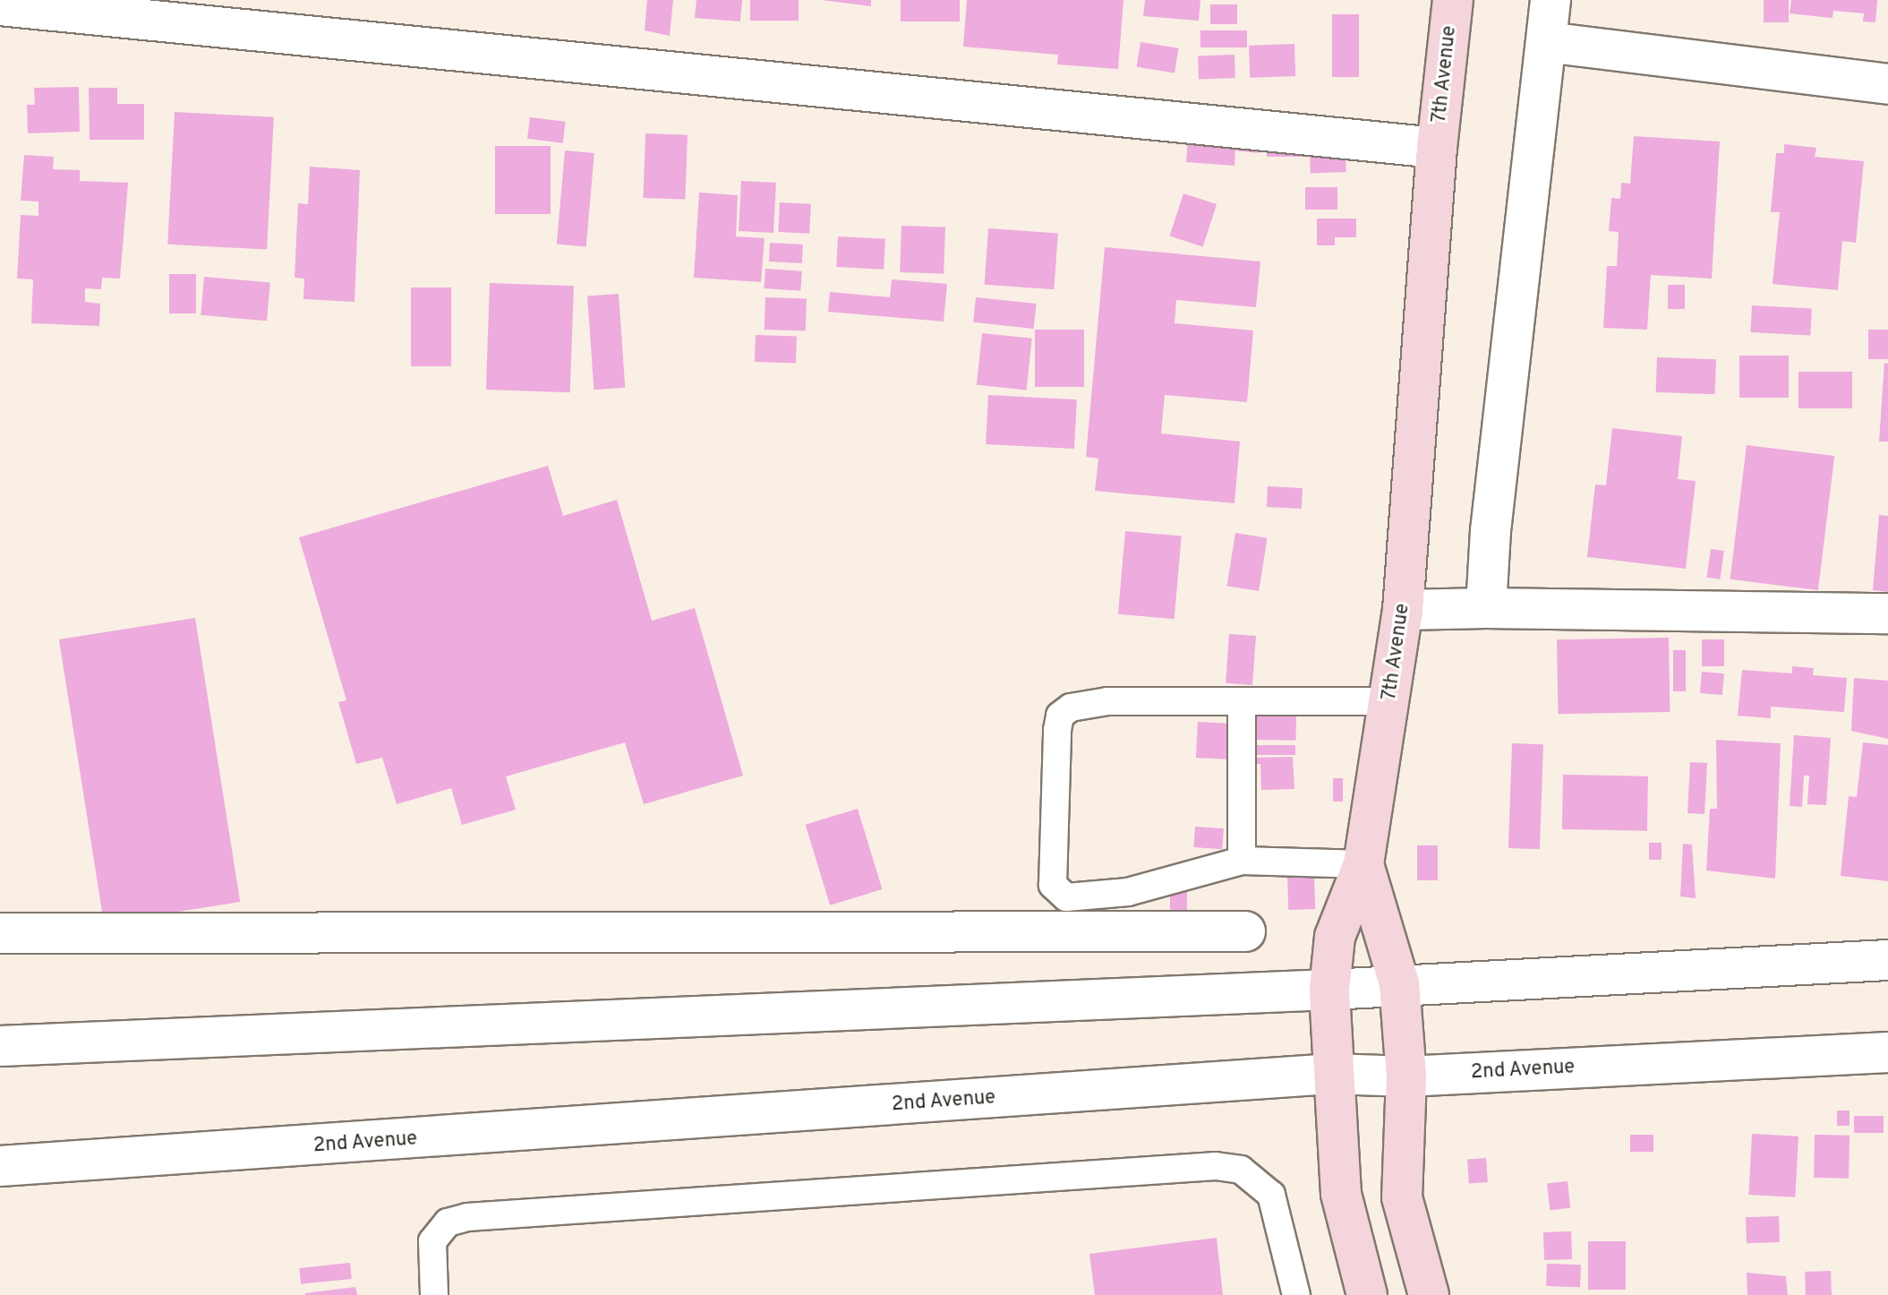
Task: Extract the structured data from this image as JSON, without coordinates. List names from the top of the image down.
{
  "streets": {
    "main road": ["7th Avenue"],
    "street": ["2nd Avenue"]
  },
  "crossings": [
    ["7th Avenue", "2nd Avenue"]
  ]
}
